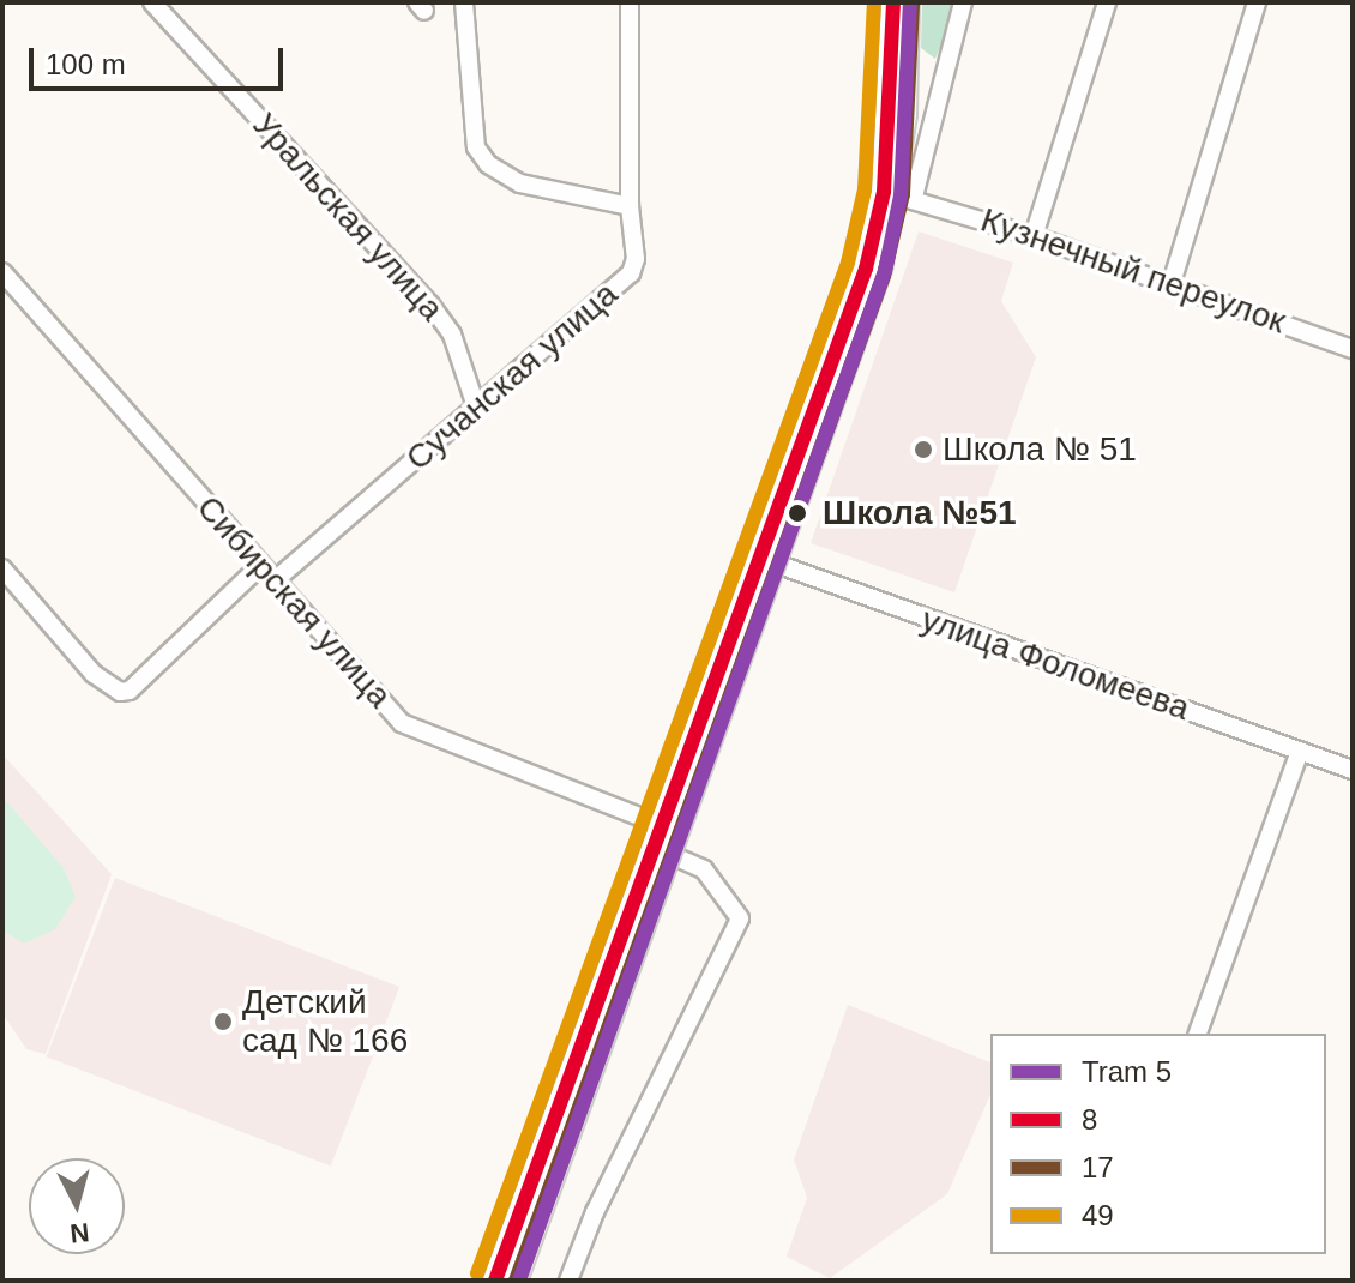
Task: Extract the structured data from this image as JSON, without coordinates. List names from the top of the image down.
{
  "streets": {
    "street": [
      "Уральская улица",
      "Кузнечный переулок",
      "Сучанская улица",
      "Сибирская улица",
      "улица Фоломеева"
    ]
  },
  "crossings": [
    ["Уральская улица", "Сучанская улица"],
    ["Сучанская улица", "Сибирская улица"]
  ],
  "places": ["Школа № 51", "Школа №51", "Детский сад № 166"],
  "lines": [
    "tram line 5",
    "transit line 8",
    "transit line 49",
    "transit line 17"
  ],
  "legend": [
    "Tram 5",
    "8",
    "17",
    "49"
  ],
  "scale_bar": "100 m",
  "north": "bottom"
}
